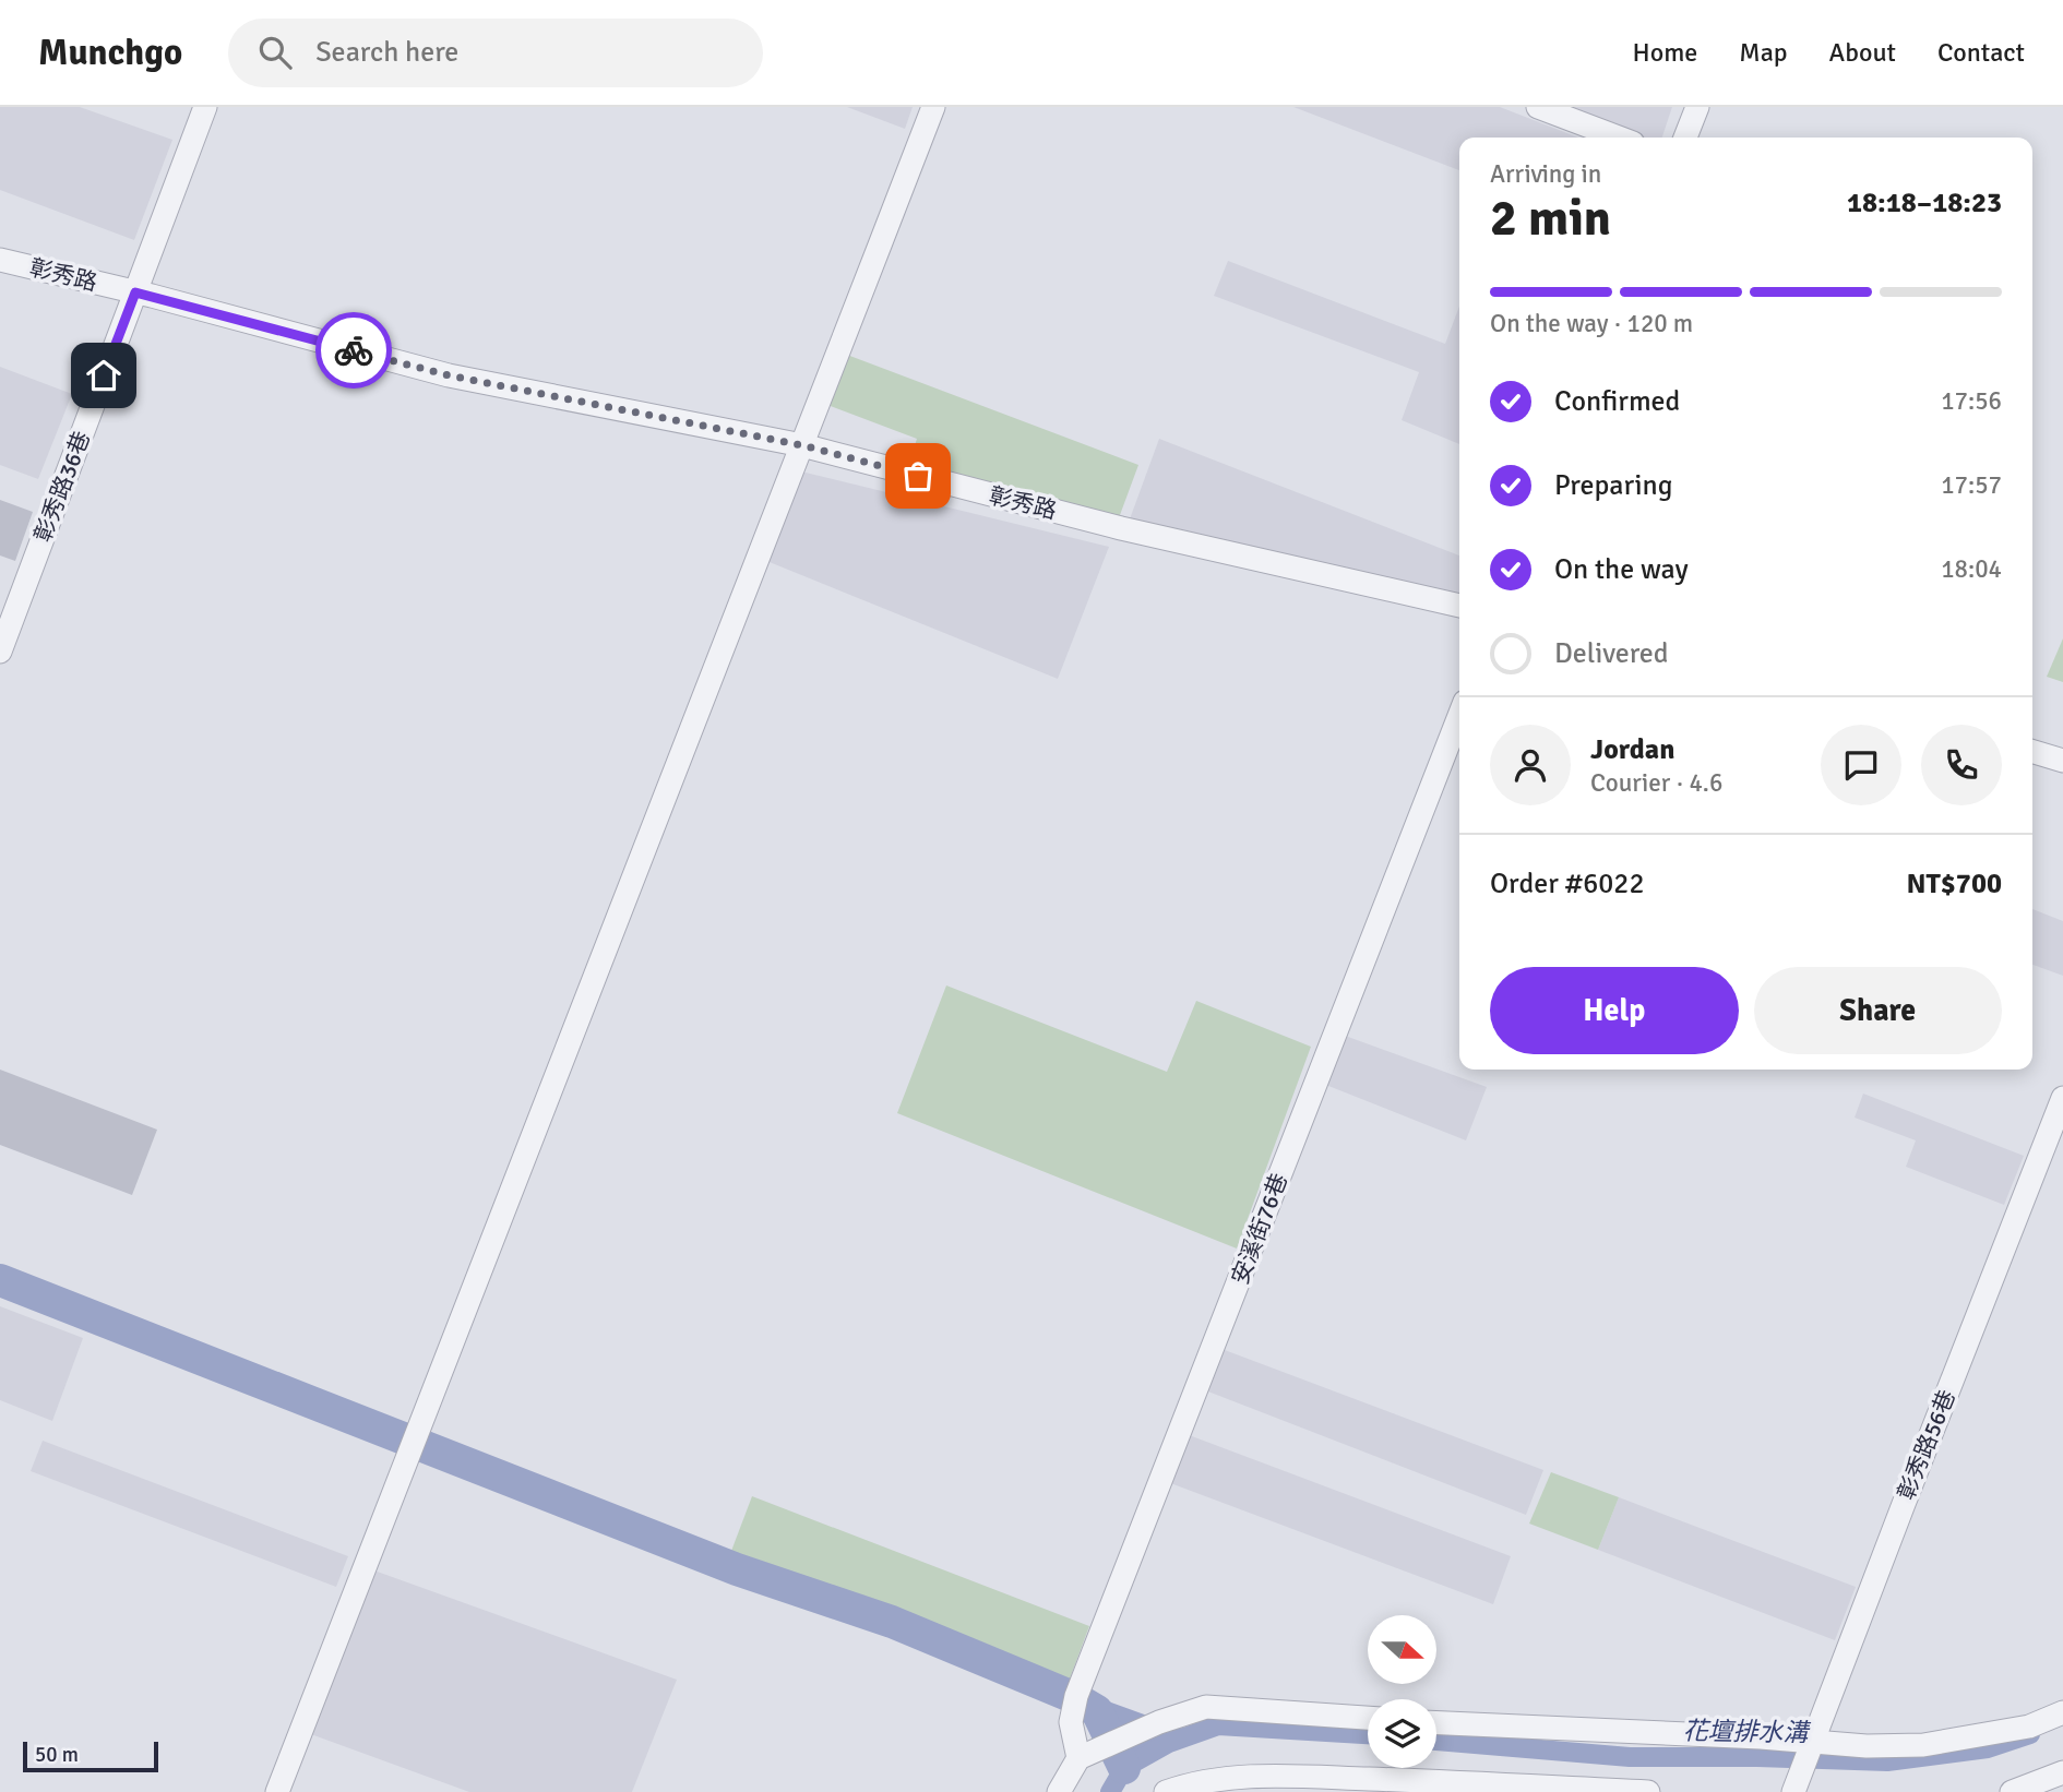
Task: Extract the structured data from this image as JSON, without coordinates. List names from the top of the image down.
{
  "streets": {
    "street": [
      "彰秀路",
      "彰秀路36巷",
      "安溪街76巷",
      "彰秀路56巷"
    ]
  },
  "crossings": [
    ["彰秀路", "彰秀路36巷"]
  ],
  "water": ["花壇排水溝"],
  "scale_bar": "50 m",
  "north": "right",
  "page": {
    "header": "Munchgo",
    "search": "Search here",
    "nav": [
      "Home",
      "Map",
      "About",
      "Contact"
    ],
    "heading": ["2 min", "Arriving in", "18:18–18:23"],
    "panel": [
      "Jordan",
      "Courier · 4.6",
      "Order #6022",
      "NT$700"
    ],
    "bar": "On the way · 120 m",
    "list": [
      ["Confirmed", "17:56"],
      ["Preparing", "17:57"],
      ["On the way", "18:04"],
      "Delivered"
    ],
    "buttons": ["Help", "Share"],
    "scale": "50 m"
  }
}
